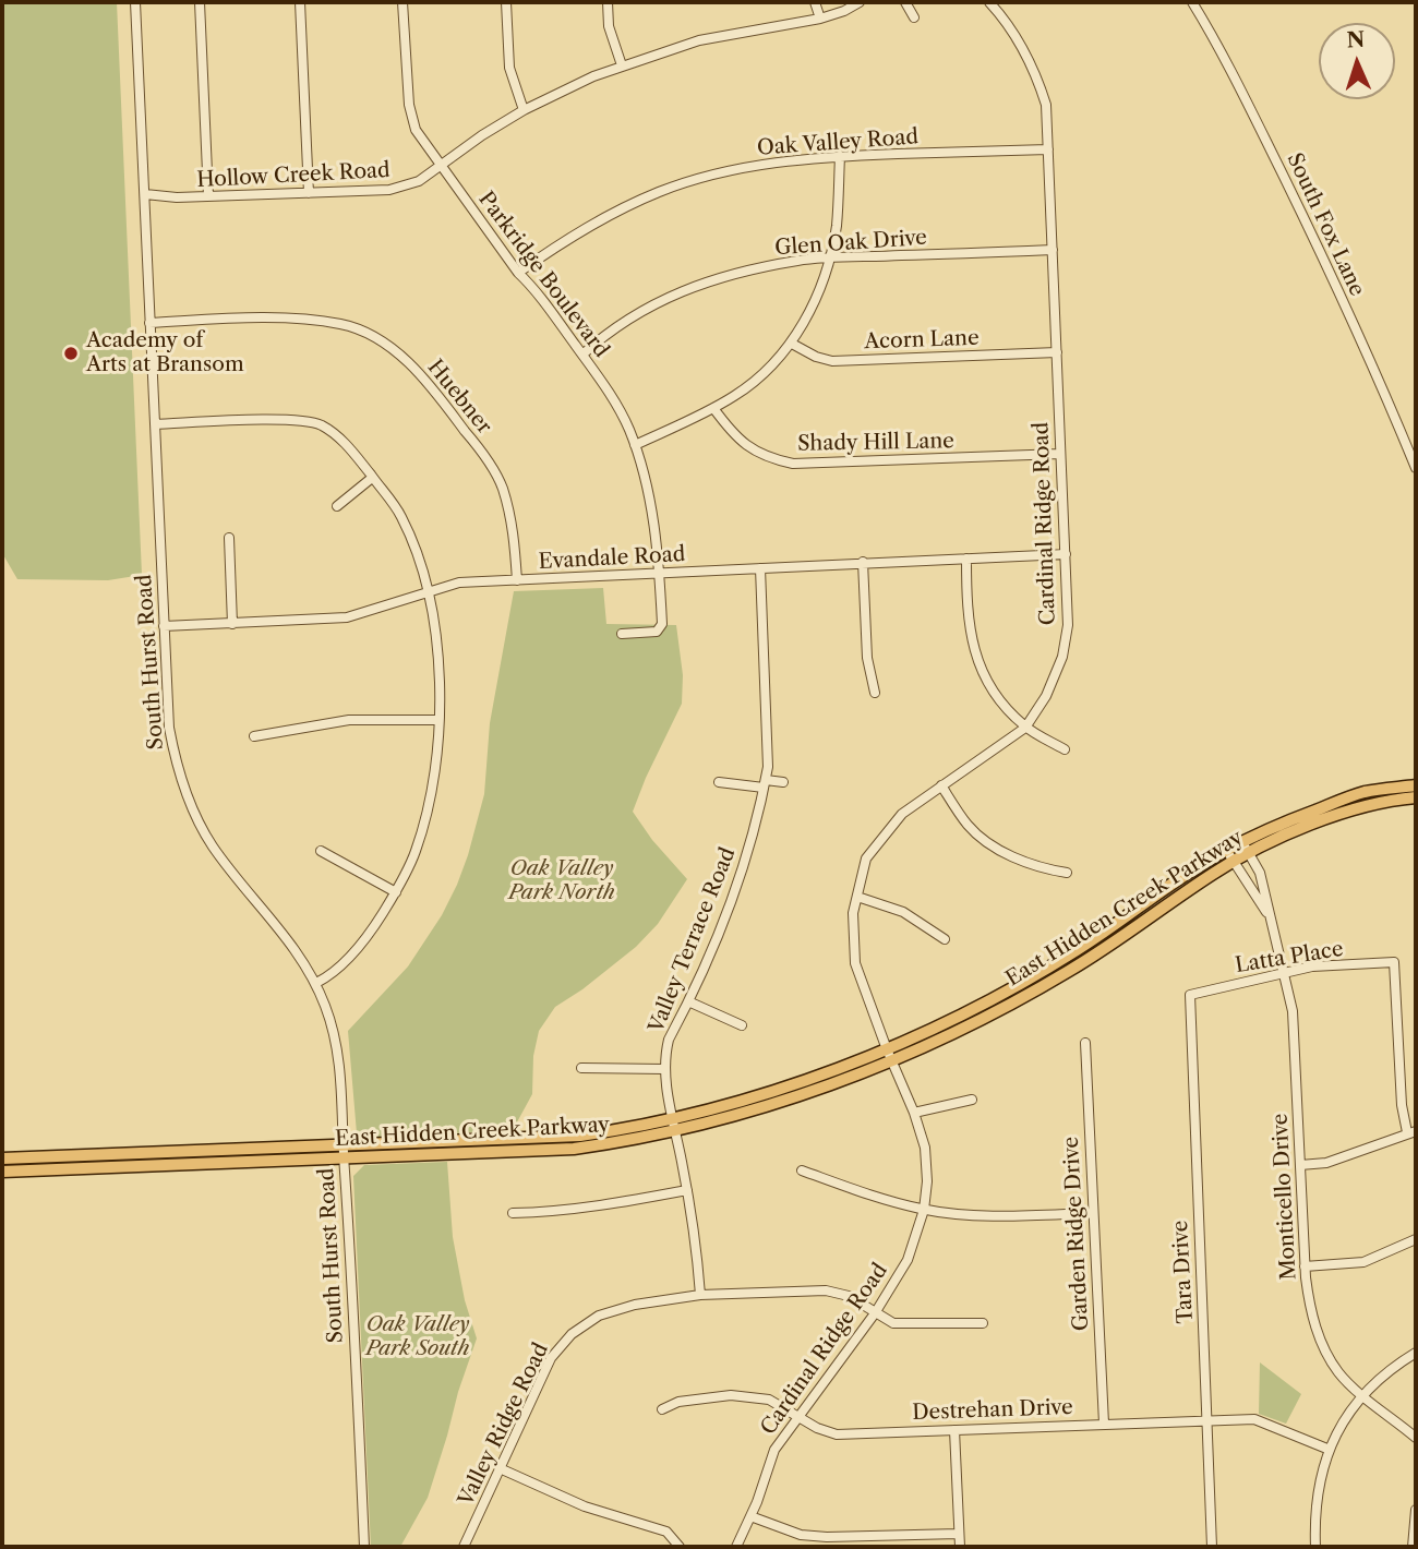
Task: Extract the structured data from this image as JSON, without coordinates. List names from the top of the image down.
{
  "streets": {
    "main road": ["East Hidden Creek Parkway"],
    "street": [
      "Oak Valley Road",
      "Hollow Creek Road",
      "South Fox Lane",
      "Glen Oak Drive",
      "Parkridge Boulevard",
      "Acorn Lane",
      "Huebner",
      "Shady Hill Lane",
      "Cardinal Ridge Road",
      "Evandale Road",
      "South Hurst Road",
      "Valley Terrace Road",
      "Latta Place",
      "Monticello Drive",
      "Garden Ridge Drive",
      "Tara Drive",
      "Destrehan Drive",
      "Valley Ridge Road"
    ]
  },
  "crossings": [
    ["Oak Valley Road", "Parkridge Boulevard"],
    ["Oak Valley Road", "Cardinal Ridge Road"],
    ["Hollow Creek Road", "Parkridge Boulevard"],
    ["Hollow Creek Road", "South Hurst Road"],
    ["Glen Oak Drive", "Parkridge Boulevard"],
    ["Glen Oak Drive", "Cardinal Ridge Road"],
    ["Parkridge Boulevard", "Evandale Road"],
    ["Acorn Lane", "Cardinal Ridge Road"],
    ["Huebner", "Evandale Road"],
    ["Huebner", "South Hurst Road"],
    ["Shady Hill Lane", "Cardinal Ridge Road"],
    ["Cardinal Ridge Road", "Evandale Road"],
    ["Cardinal Ridge Road", "East Hidden Creek Parkway"],
    ["Cardinal Ridge Road", "Destrehan Drive"],
    ["Cardinal Ridge Road", "Valley Ridge Road"],
    ["Evandale Road", "South Hurst Road"],
    ["Evandale Road", "Valley Terrace Road"],
    ["South Hurst Road", "East Hidden Creek Parkway"],
    ["East Hidden Creek Parkway", "Valley Terrace Road"],
    ["East Hidden Creek Parkway", "Monticello Drive"],
    ["Valley Terrace Road", "Valley Ridge Road"],
    ["Latta Place", "Monticello Drive"],
    ["Latta Place", "Tara Drive"],
    ["Garden Ridge Drive", "Destrehan Drive"],
    ["Tara Drive", "Destrehan Drive"]
  ],
  "parks": ["Oak Valley Park North", "Oak Valley Park South"],
  "places": ["Academy of Arts at Bransom"],
  "north": "top"
}
